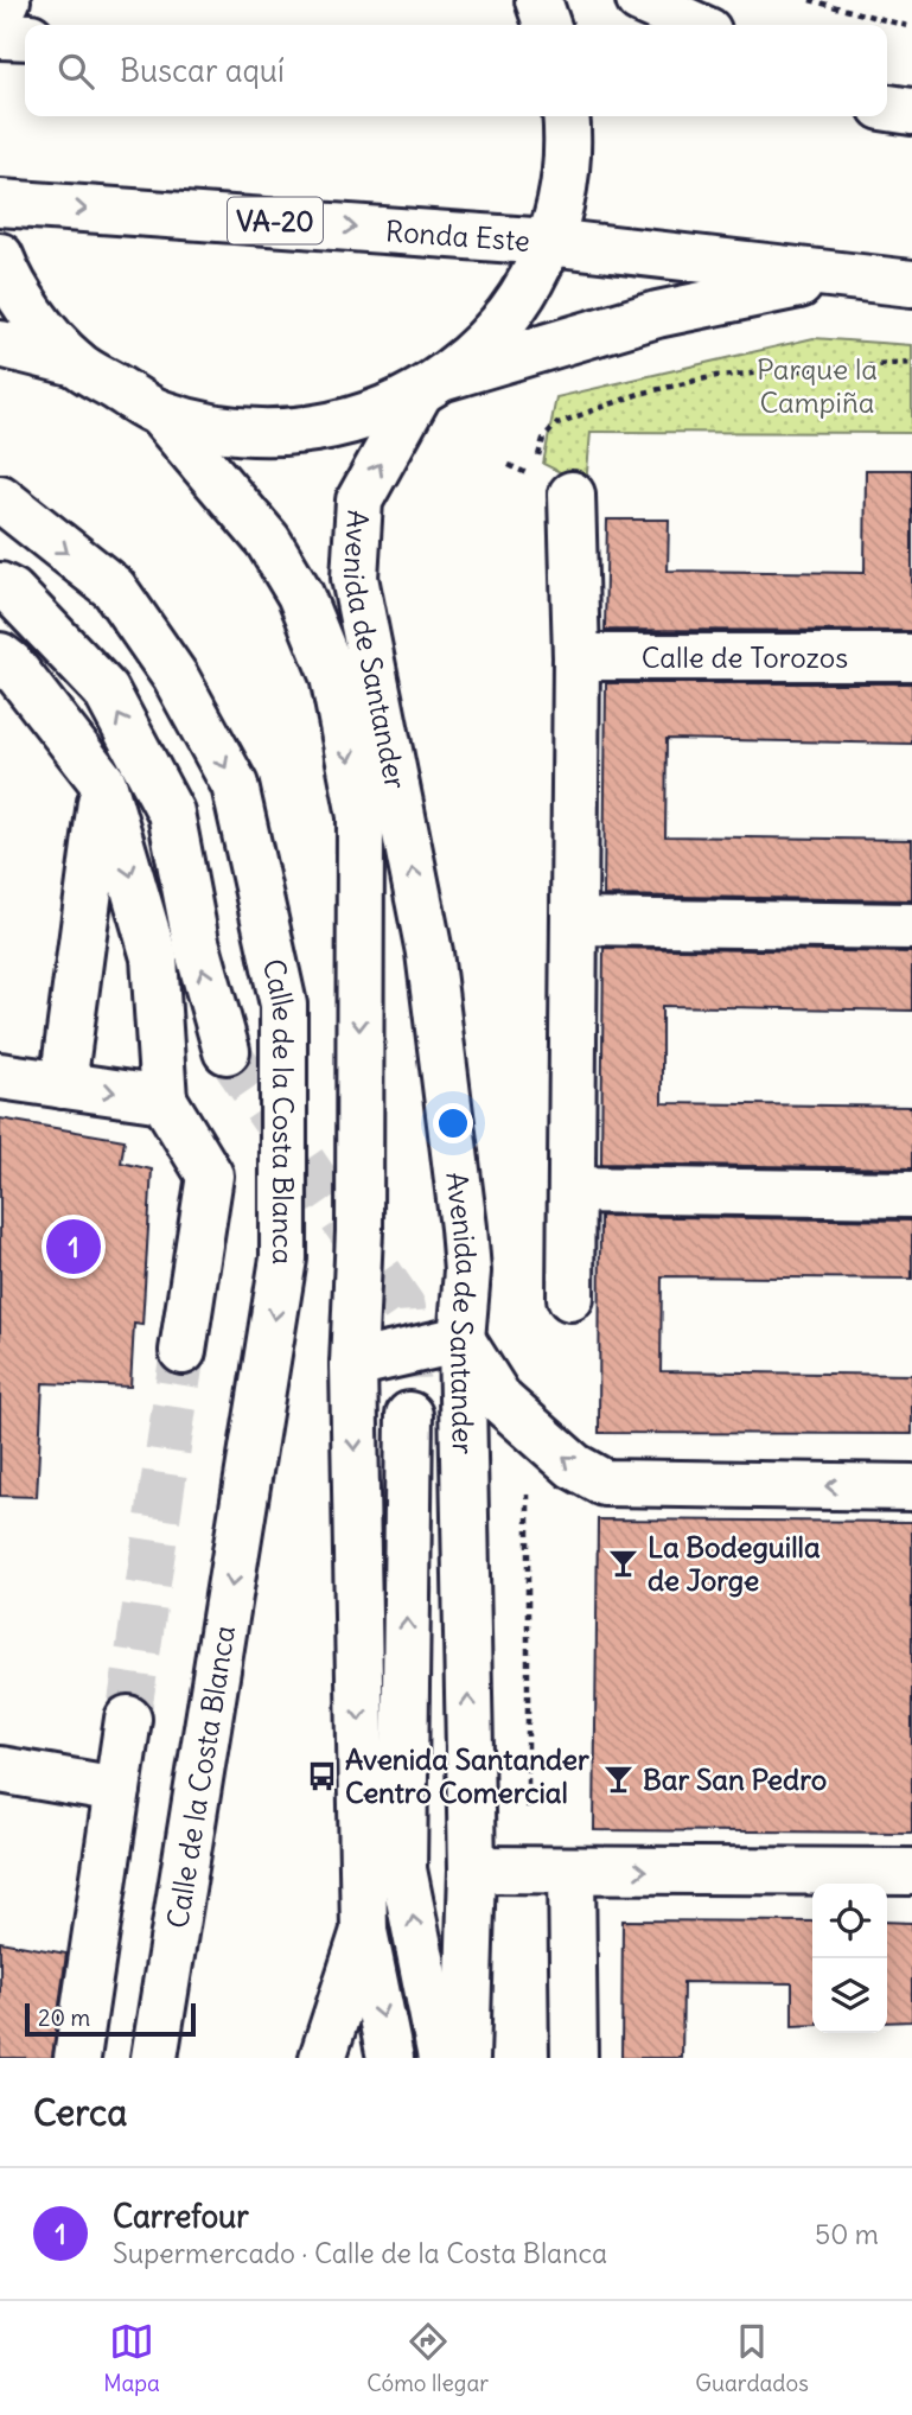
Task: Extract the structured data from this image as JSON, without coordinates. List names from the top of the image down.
{
  "streets": {
    "main road": [
      "VA-20",
      "Ronda Este",
      "Avenida de Santander",
      "Calle de Torozos",
      "Calle de la Costa Blanca"
    ]
  },
  "parks": ["Parque la Campiña"],
  "places": {
    "bar": ["La Bodeguilla de Jorge", "Bar San Pedro"],
    "bus stop": ["Avenida Santander Centro Comercial"]
  },
  "scale_bar": "20 m",
  "page": {
    "search": "Buscar aquí",
    "pins": "1",
    "scale": "20 m",
    "heading": "Cerca",
    "list": [
      {
        "mark": "1",
        "name": "Carrefour",
        "note": "Supermercado · Calle de la Costa Blanca",
        "value": "50 m"
      }
    ],
    "nav": ["Mapa", "Cómo llegar", "Guardados"]
  }
}
